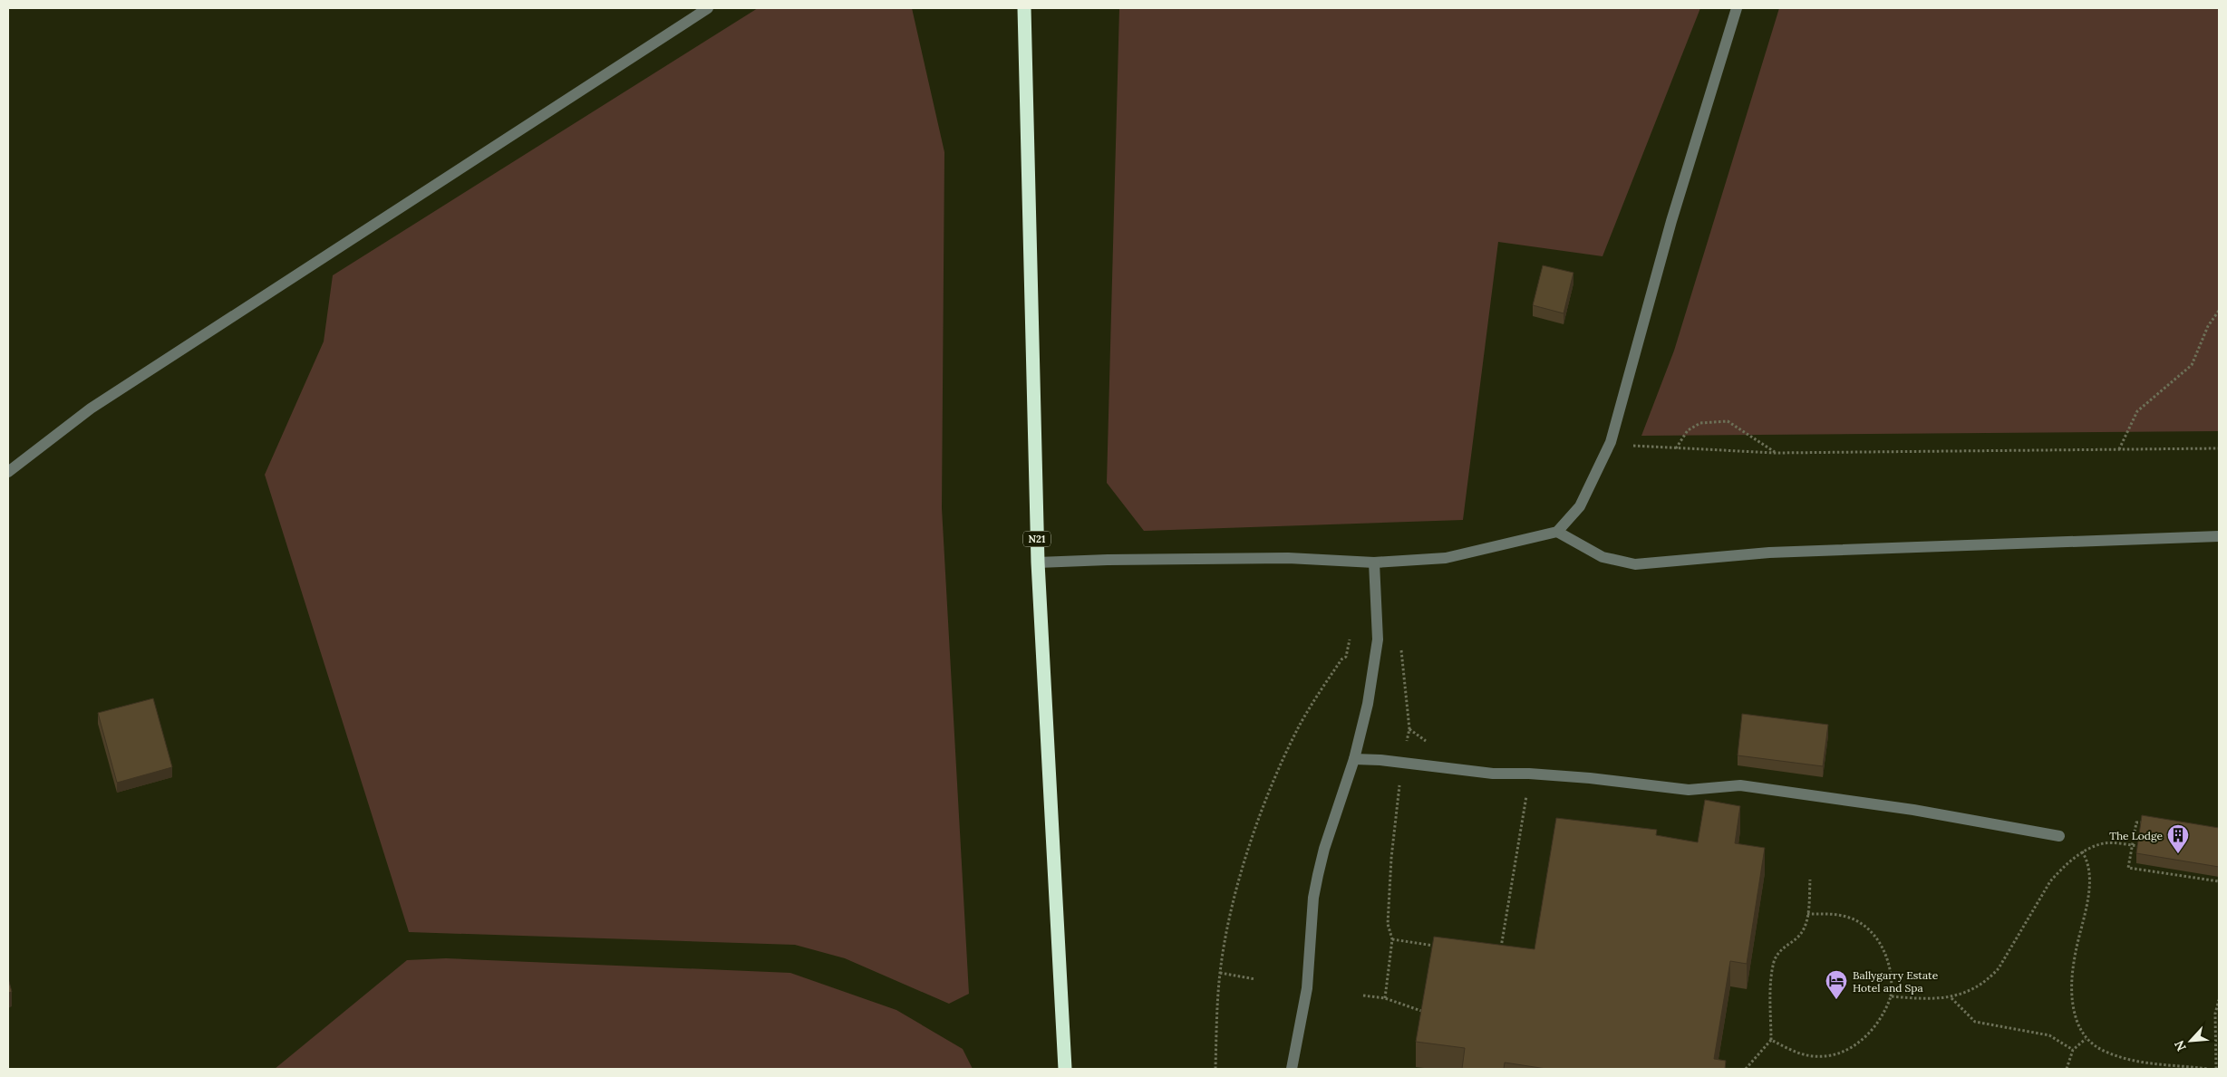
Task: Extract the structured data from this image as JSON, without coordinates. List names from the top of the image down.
{
  "streets": {
    "highway": ["N21"]
  },
  "places": {
    "building": ["The Lodge"],
    "hotel": ["Ballygarry Estate Hotel and Spa"]
  },
  "north": "bottom left"
}
